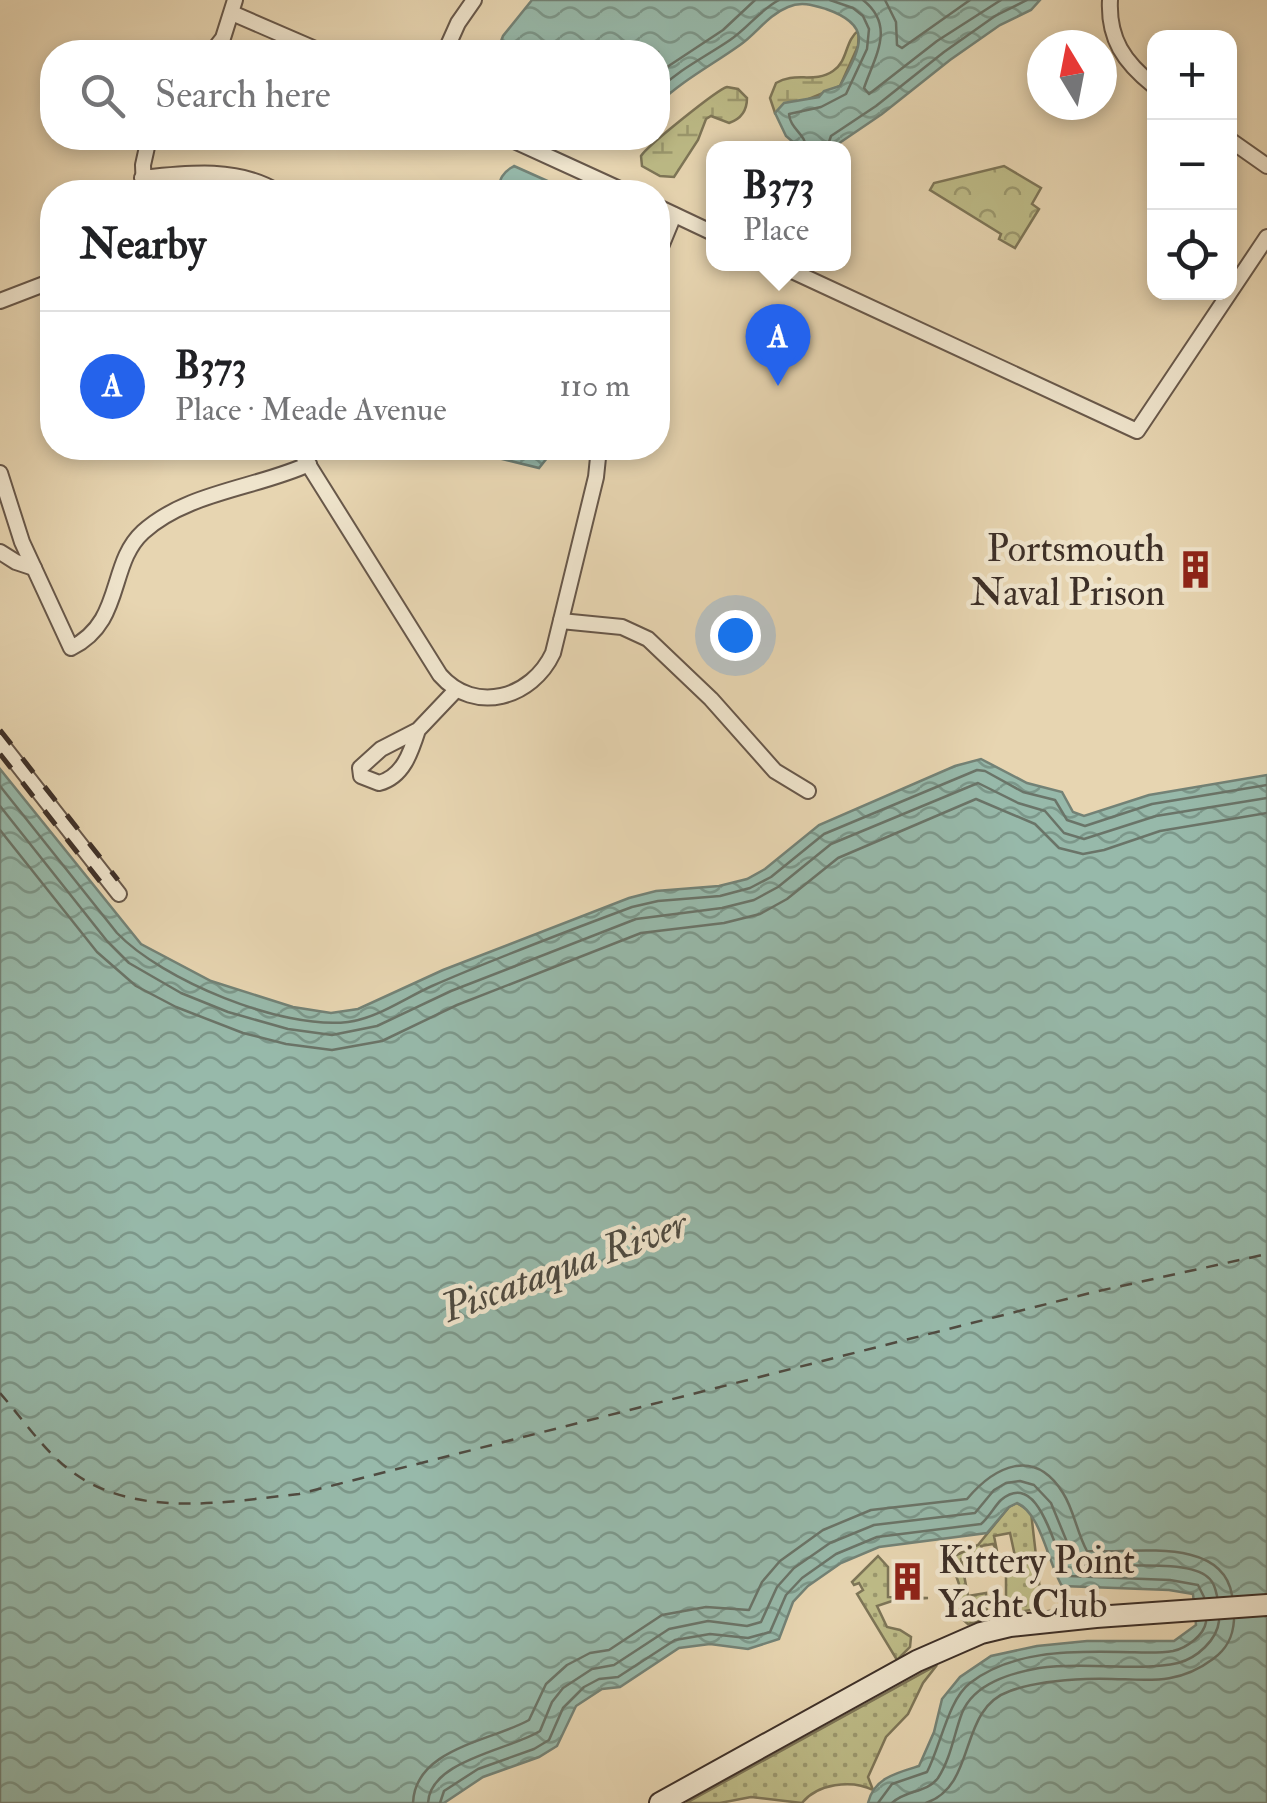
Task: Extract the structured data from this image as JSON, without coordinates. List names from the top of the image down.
{
  "water": ["Piscataqua River"],
  "places": {
    "building": ["Portsmouth Naval Prison", "Kittery Point Yacht Club"]
  },
  "north": "top",
  "page": {
    "map_buttons": ["+", "−"],
    "search": "Search here",
    "popup": ["B373", "Place"],
    "heading": "Nearby",
    "pins": "A",
    "list": [
      {
        "mark": "A",
        "name": "B373",
        "note": "Place · Meade Avenue",
        "value": "110 m"
      }
    ]
  }
}
